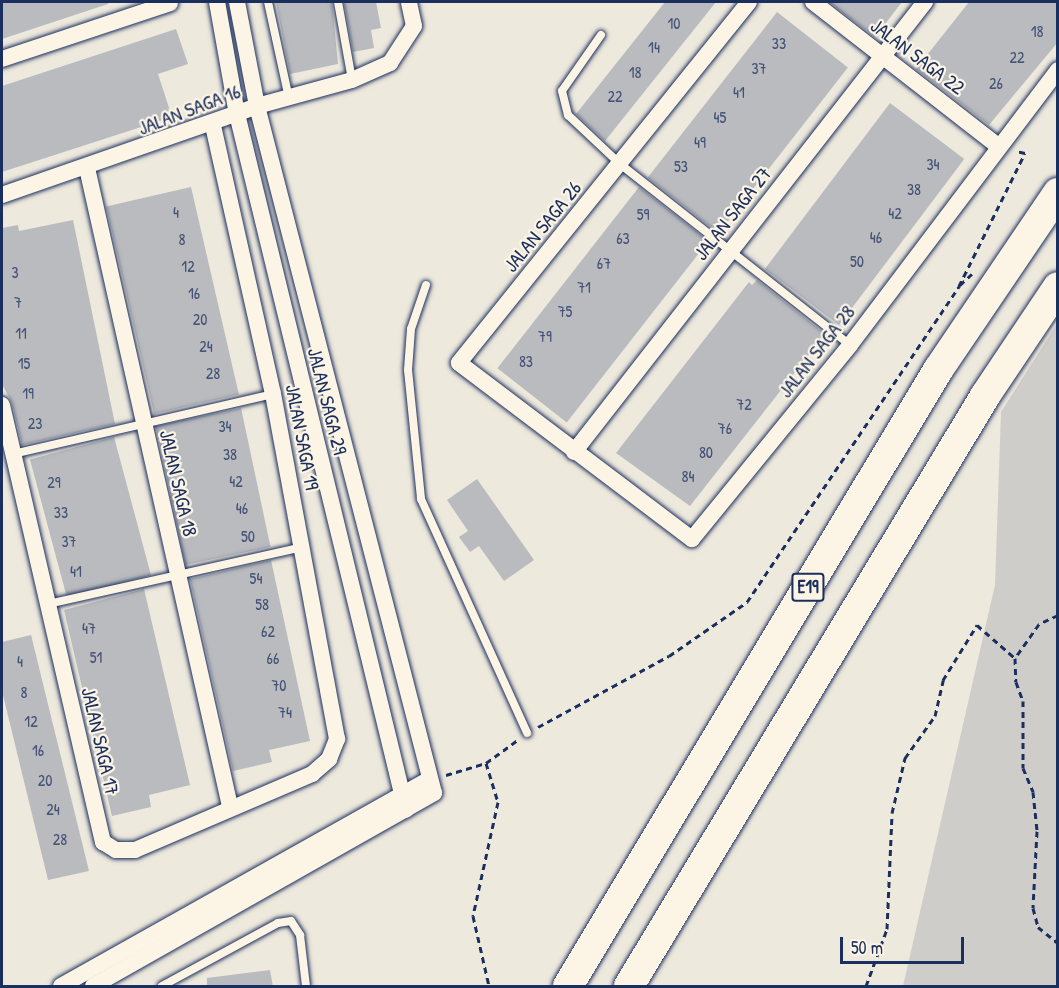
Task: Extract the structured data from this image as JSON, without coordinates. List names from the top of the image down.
{
  "streets": {
    "highway": ["E19"],
    "street": [
      "JALAN SAGA 22",
      "JALAN SAGA 16",
      "JALAN SAGA 27",
      "JALAN SAGA 26",
      "JALAN SAGA 28",
      "JALAN SAGA 29",
      "JALAN SAGA 19",
      "JALAN SAGA 18",
      "JALAN SAGA 17"
    ]
  },
  "crossings": [
    ["JALAN SAGA 22", "JALAN SAGA 27"],
    ["JALAN SAGA 22", "JALAN SAGA 28"],
    ["JALAN SAGA 16", "JALAN SAGA 29"],
    ["JALAN SAGA 16", "JALAN SAGA 19"],
    ["JALAN SAGA 16", "JALAN SAGA 18"],
    ["JALAN SAGA 27", "JALAN SAGA 26"],
    ["JALAN SAGA 27", "JALAN SAGA 28"],
    ["JALAN SAGA 26", "JALAN SAGA 28"],
    ["JALAN SAGA 19", "JALAN SAGA 17"],
    ["JALAN SAGA 18", "JALAN SAGA 17"]
  ],
  "house_numbers": [
    "10",
    "18",
    "33",
    "14",
    "22",
    "37",
    "18",
    "26",
    "41",
    "22",
    "45",
    "49",
    "34",
    "53",
    "38",
    "4",
    "42",
    "59",
    "46",
    "63",
    "8",
    "50",
    "67",
    "12",
    "3",
    "71",
    "16",
    "7",
    "75",
    "20",
    "11",
    "79",
    "24",
    "83",
    "15",
    "28",
    "19",
    "72",
    "23",
    "34",
    "76",
    "80",
    "38",
    "84",
    "42",
    "29",
    "46",
    "33",
    "50",
    "37",
    "41",
    "54",
    "58",
    "47",
    "62",
    "51",
    "66",
    "4",
    "70",
    "8",
    "74",
    "12",
    "16",
    "20",
    "24",
    "28"
  ],
  "scale_bar": "50 m"
}
